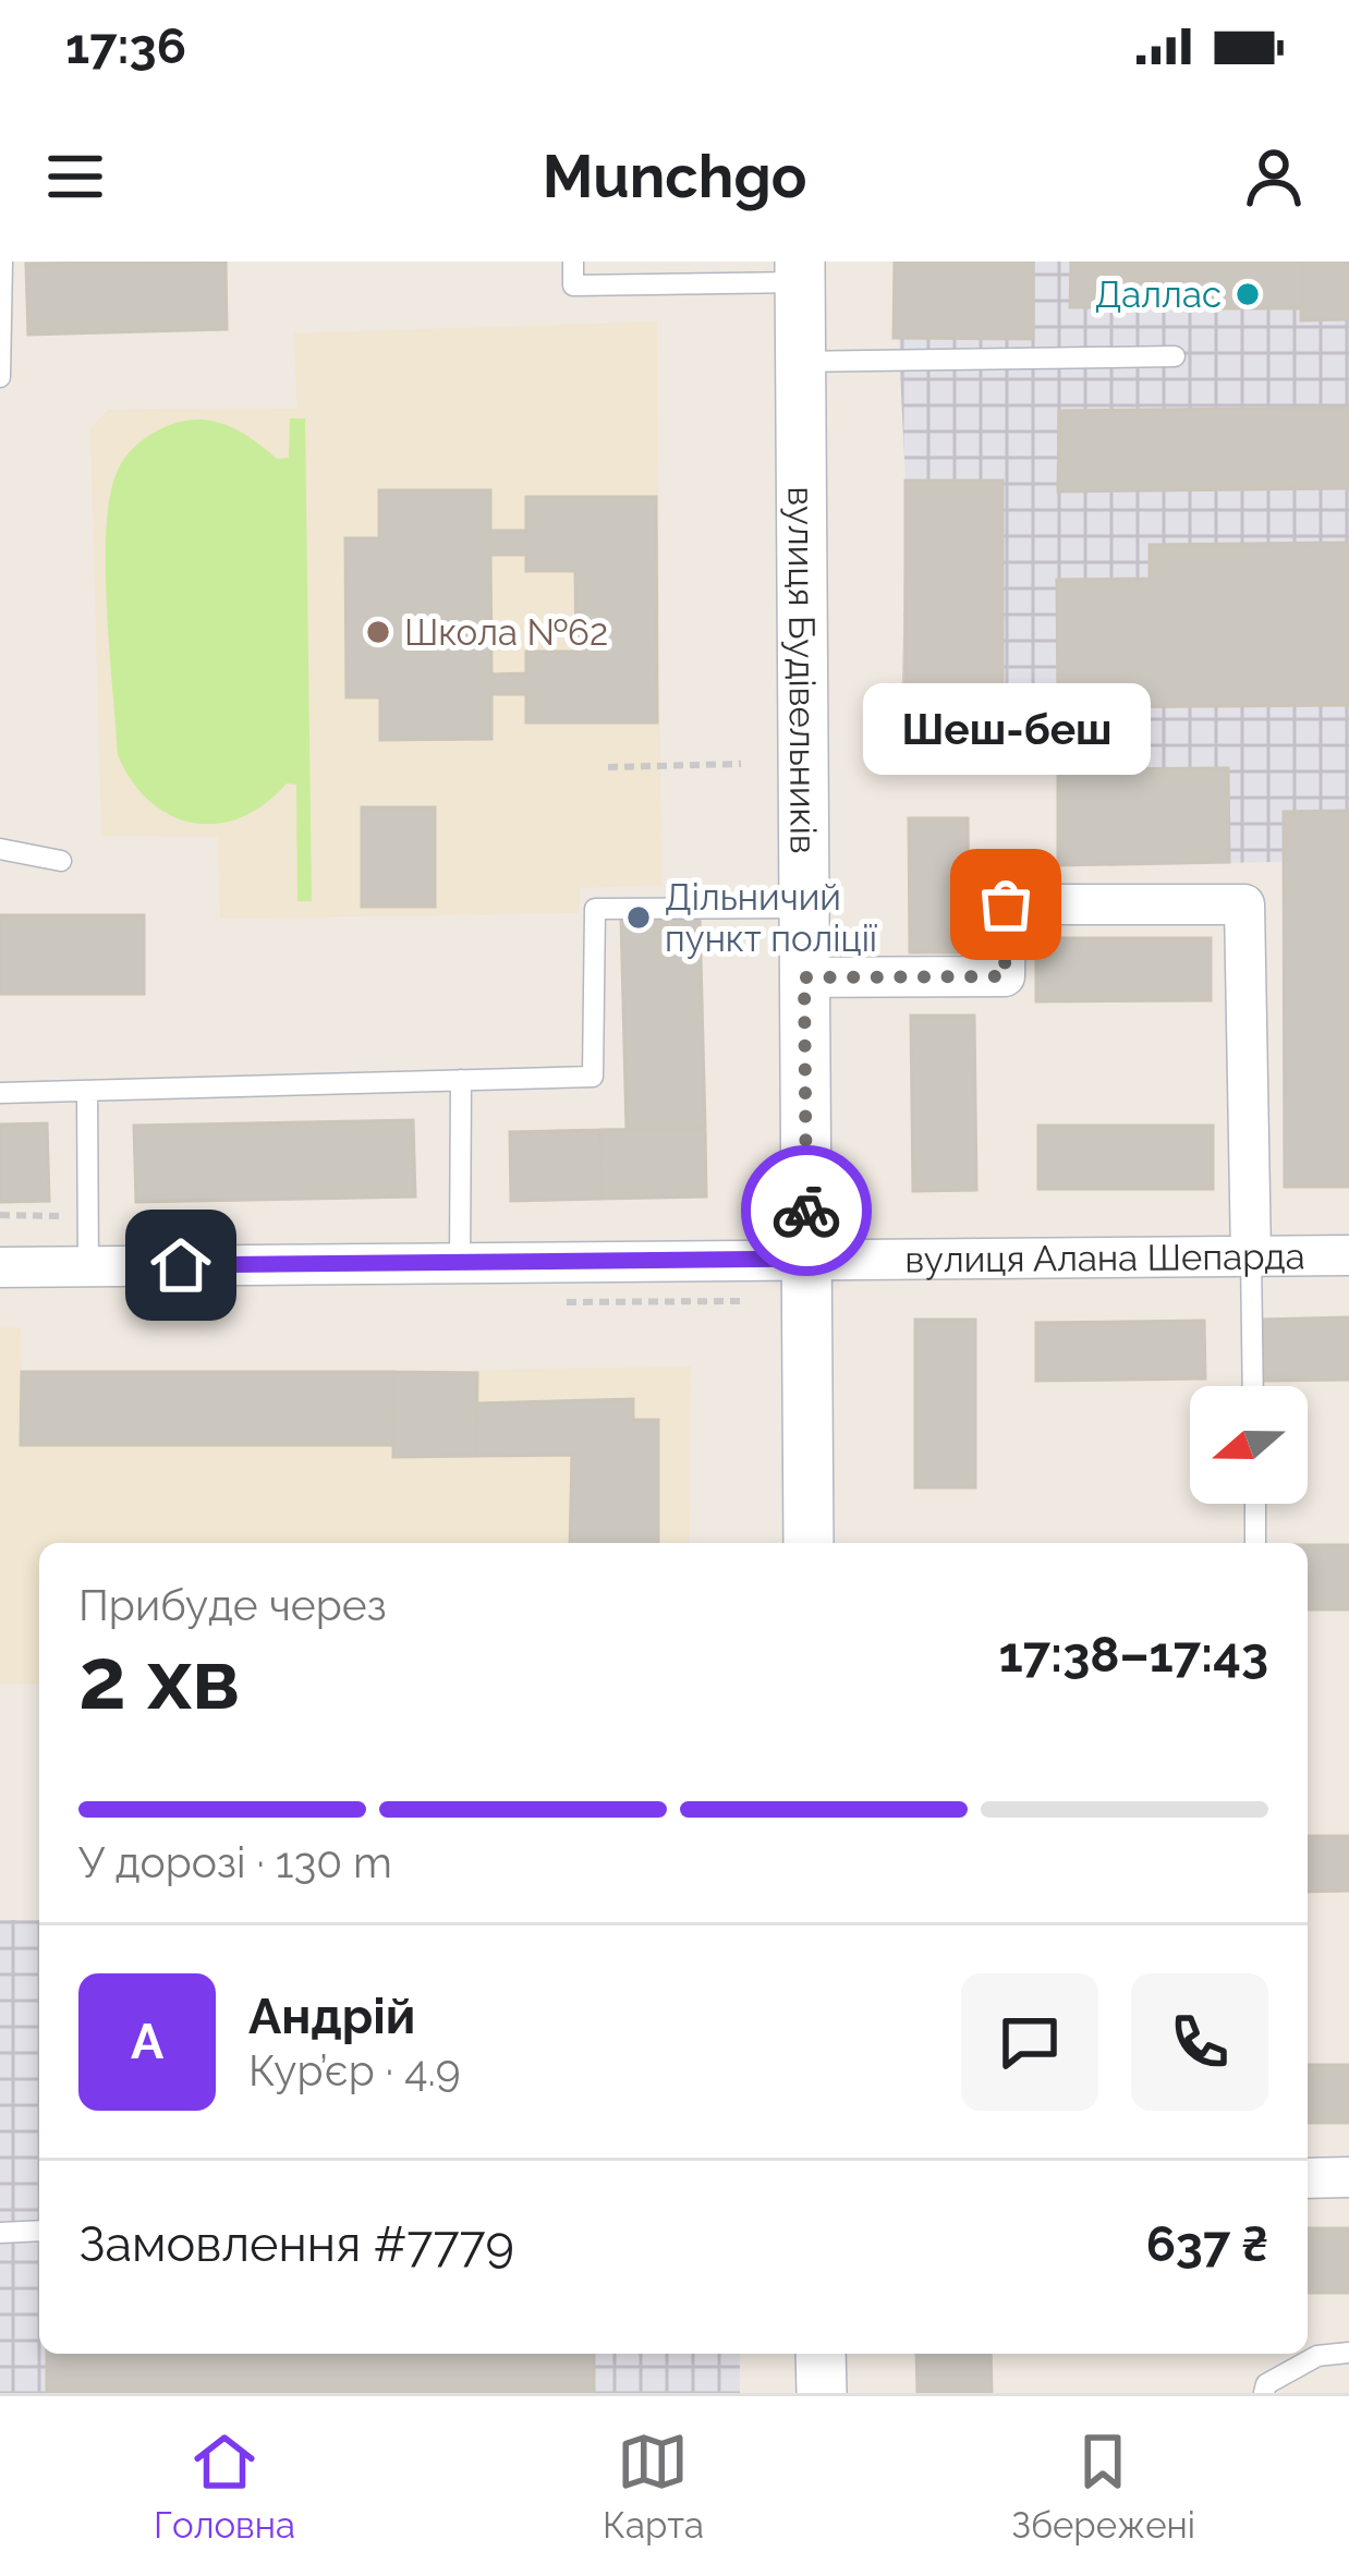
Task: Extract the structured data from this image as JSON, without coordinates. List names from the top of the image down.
{
  "streets": {
    "street": ["вулиця Будівельників", "вулиця Алана Шепарда"]
  },
  "crossings": [
    ["вулиця Будівельників", "вулиця Алана Шепарда"]
  ],
  "places": [
    "Даллас",
    "Школа №62",
    "Шеш-беш",
    "Дільничий пункт поліції"
  ],
  "north": "left",
  "page": {
    "status": "17:36",
    "header": "Munchgo",
    "bubble": "Шеш-беш",
    "heading": ["2 хв", "Прибуде через", "17:38–17:43"],
    "panel": [
      "Андрій",
      "Кур’єр · 4.9",
      "Замовлення #7779",
      "637 ₴"
    ],
    "bar": "У дорозі · 130 m",
    "round": "А",
    "tabs": ["Головна", "Карта", "Збережені"]
  }
}
